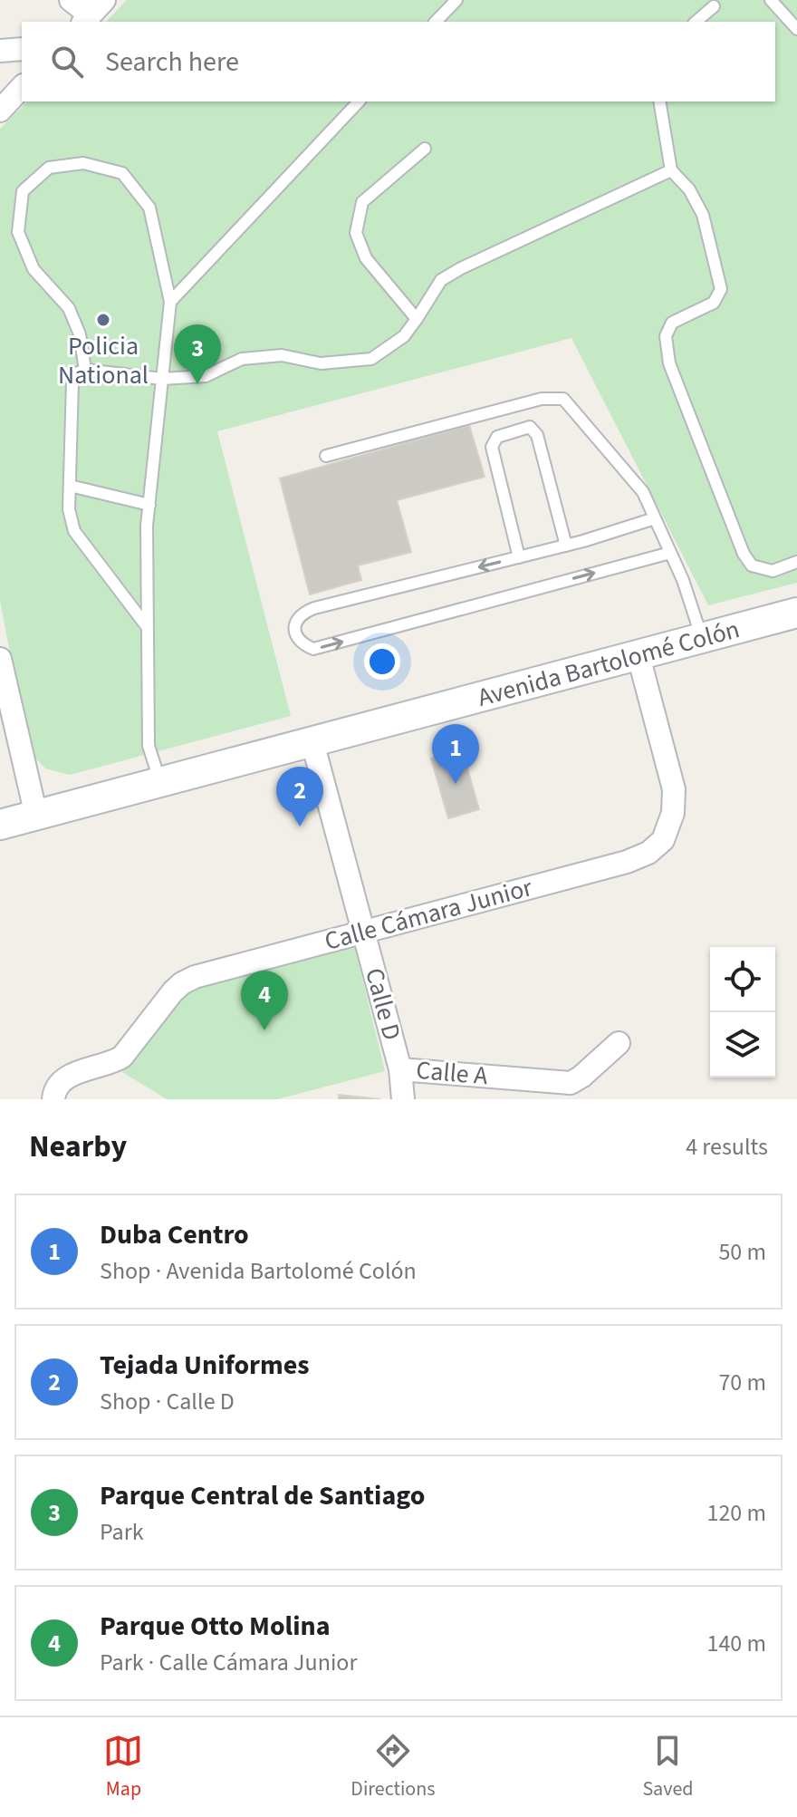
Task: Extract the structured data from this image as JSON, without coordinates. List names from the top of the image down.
{
  "streets": {
    "main road": ["Avenida Bartolomé Colón"],
    "street": ["Calle Cámara Junior", "Calle D", "Calle A"]
  },
  "crossings": [
    ["Avenida Bartolomé Colón", "Calle Cámara Junior"],
    ["Avenida Bartolomé Colón", "Calle D"],
    ["Calle Cámara Junior", "Calle D"],
    ["Calle D", "Calle A"]
  ],
  "places": ["Policia National"],
  "page": {
    "search": "Search here",
    "pins": [
      "3",
      "1",
      "2",
      "4"
    ],
    "heading": ["Nearby", "4 results"],
    "list": [
      {
        "mark": "1",
        "name": "Duba Centro",
        "note": "Shop · Avenida Bartolomé Colón",
        "value": "50 m"
      },
      {
        "mark": "2",
        "name": "Tejada Uniformes",
        "note": "Shop · Calle D",
        "value": "70 m"
      },
      {
        "mark": "3",
        "name": "Parque Central de Santiago",
        "note": "Park",
        "value": "120 m"
      },
      {
        "mark": "4",
        "name": "Parque Otto Molina",
        "note": "Park · Calle Cámara Junior",
        "value": "140 m"
      }
    ],
    "nav": ["Map", "Directions", "Saved"]
  }
}
